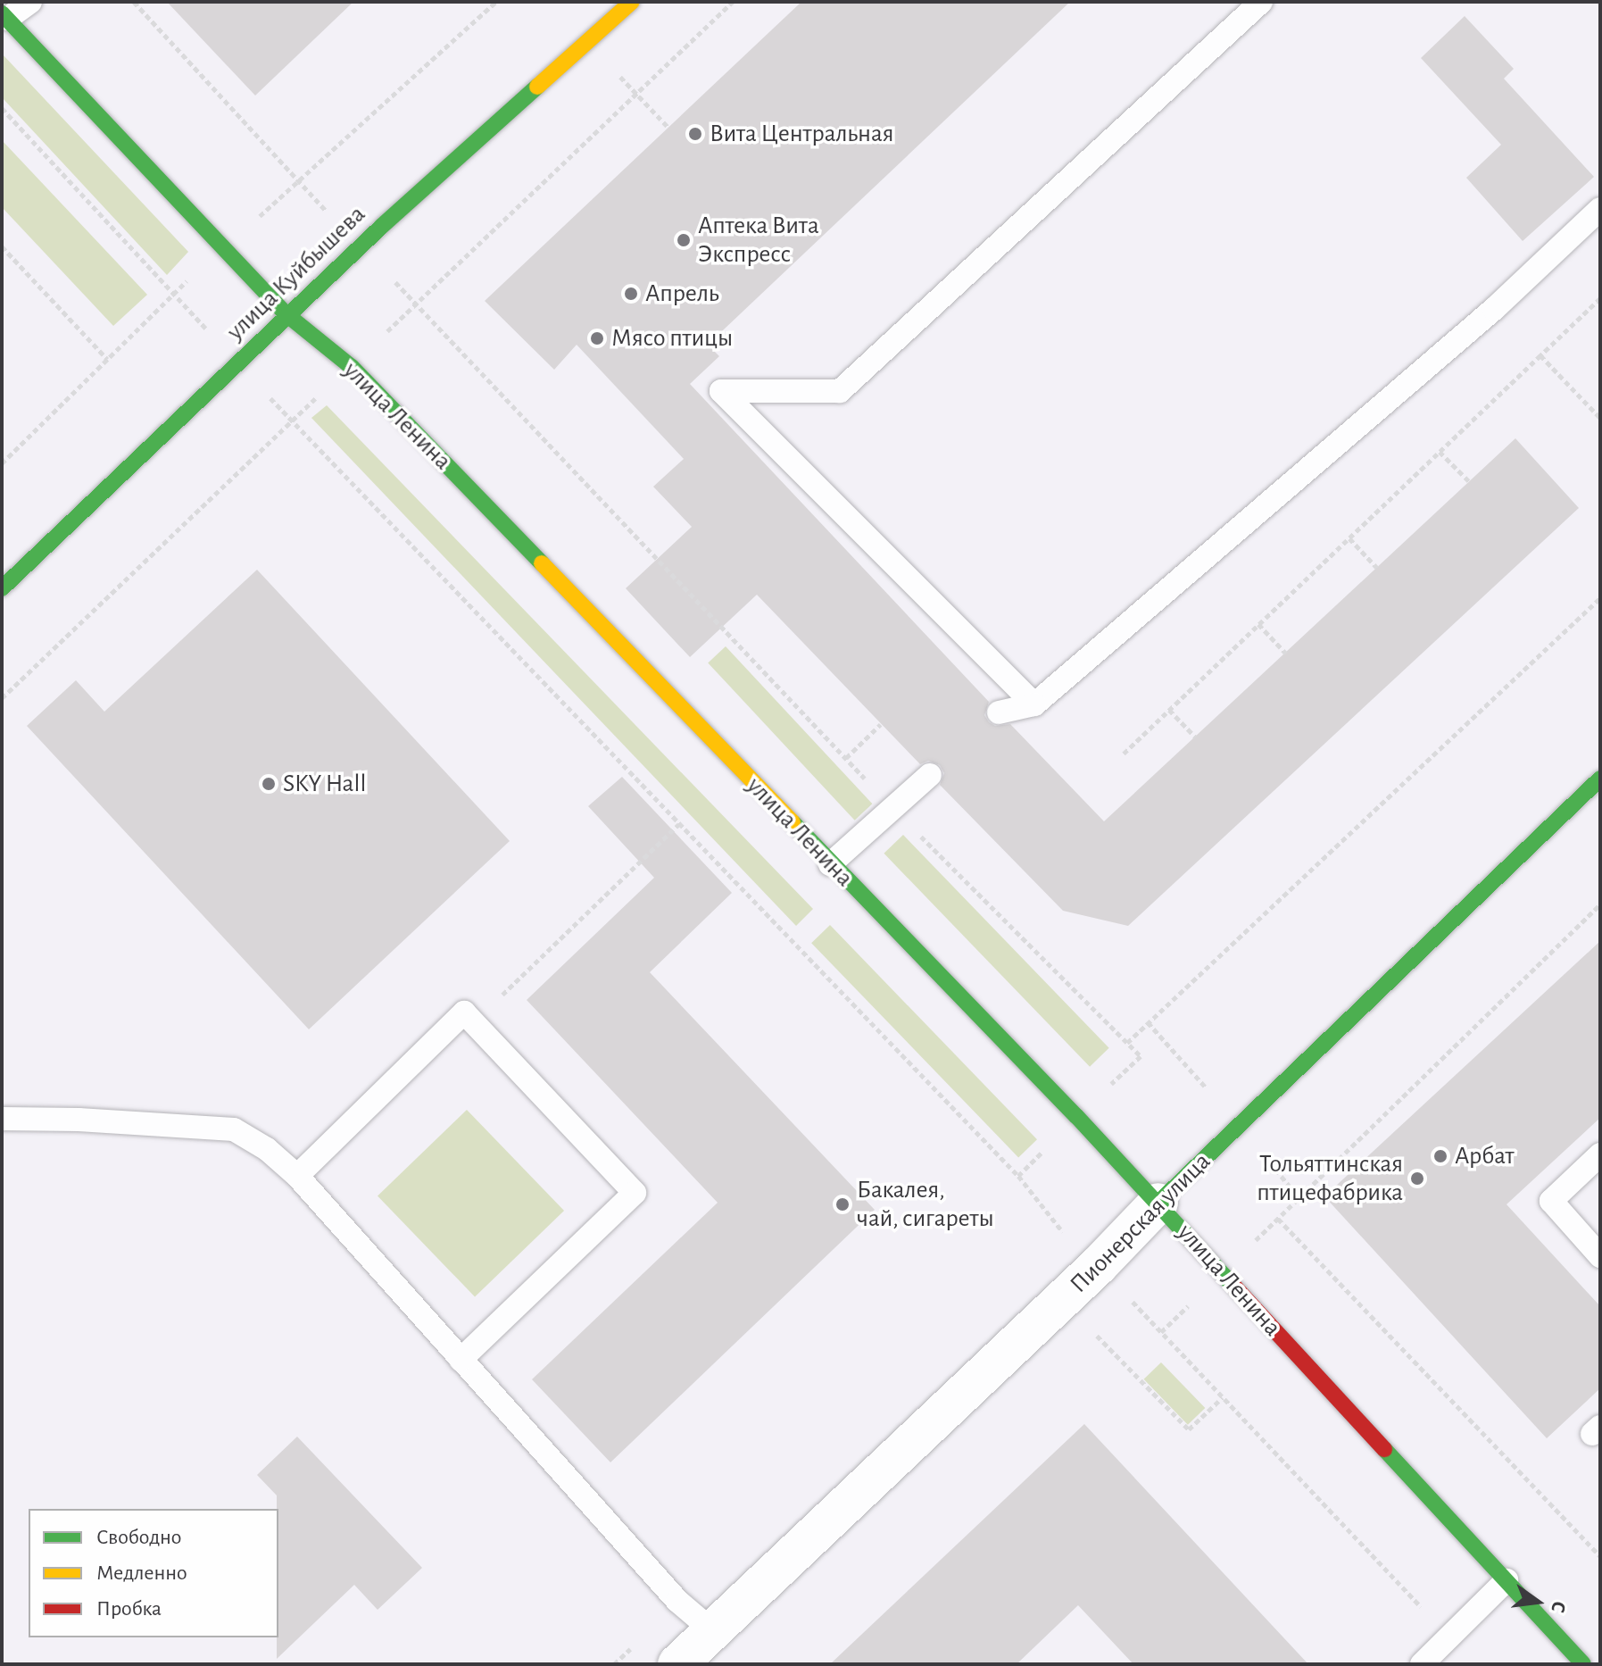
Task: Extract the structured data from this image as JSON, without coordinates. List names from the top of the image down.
{
  "streets": {
    "street": ["улица Куйбышева", "улица Ленина", "Пионерская улица"]
  },
  "crossings": [
    ["улица Куйбышева", "улица Ленина"],
    ["улица Ленина", "Пионерская улица"]
  ],
  "places": [
    "Вита Центральная",
    "Аптека Вита Экспресс",
    "Апрель",
    "Мясо птицы",
    "SKY Hall",
    "Арбат",
    "Тольяттинская птицефабрика",
    "Бакалея, чай, сигареты"
  ],
  "legend": ["Свободно", "Медленно", "Пробка"],
  "north": "right"
}
